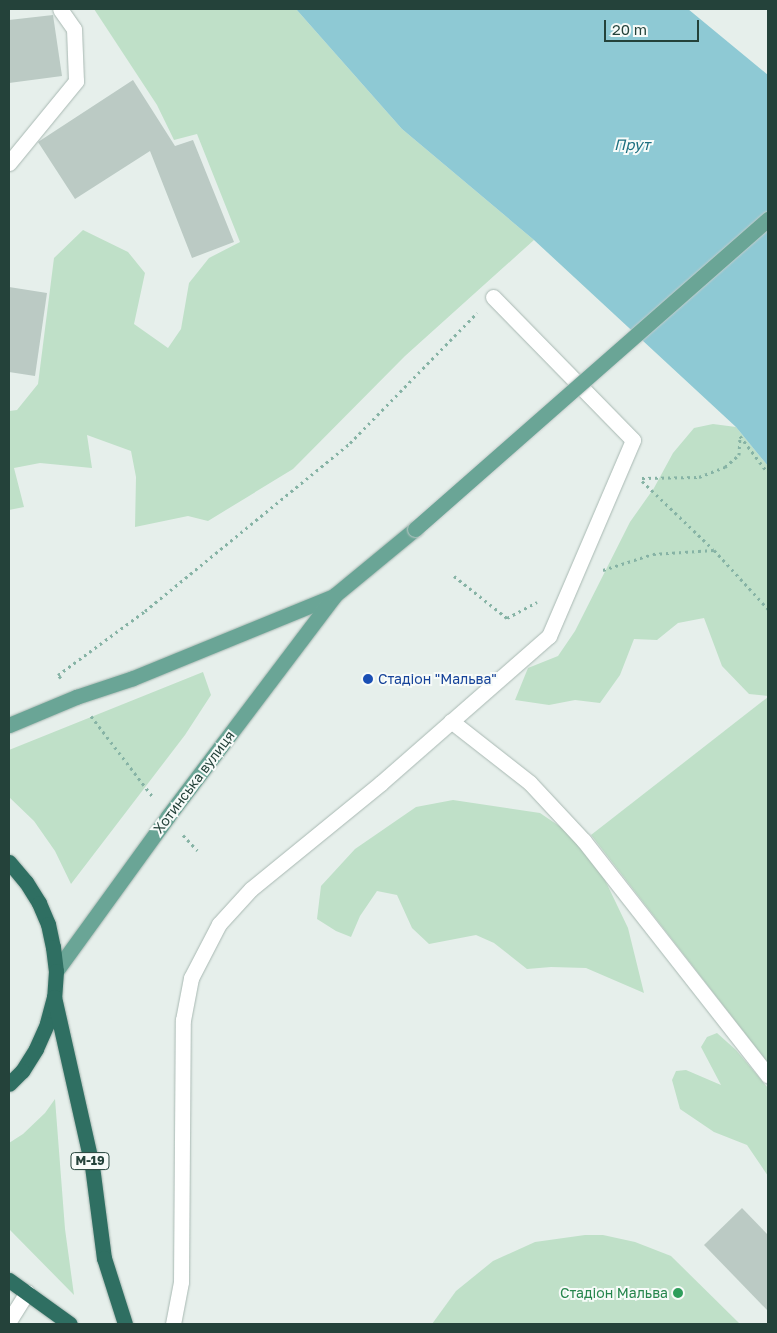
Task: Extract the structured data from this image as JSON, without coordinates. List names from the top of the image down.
{
  "streets": {
    "highway": ["М-19"],
    "main road": ["Хотинська вулиця"]
  },
  "crossings": [
    ["Хотинська вулиця", "М-19"]
  ],
  "water": ["Прут"],
  "places": ["Стадіон \"Мальва\"", "Стадіон Мальва"],
  "scale_bar": "20 m"
}
